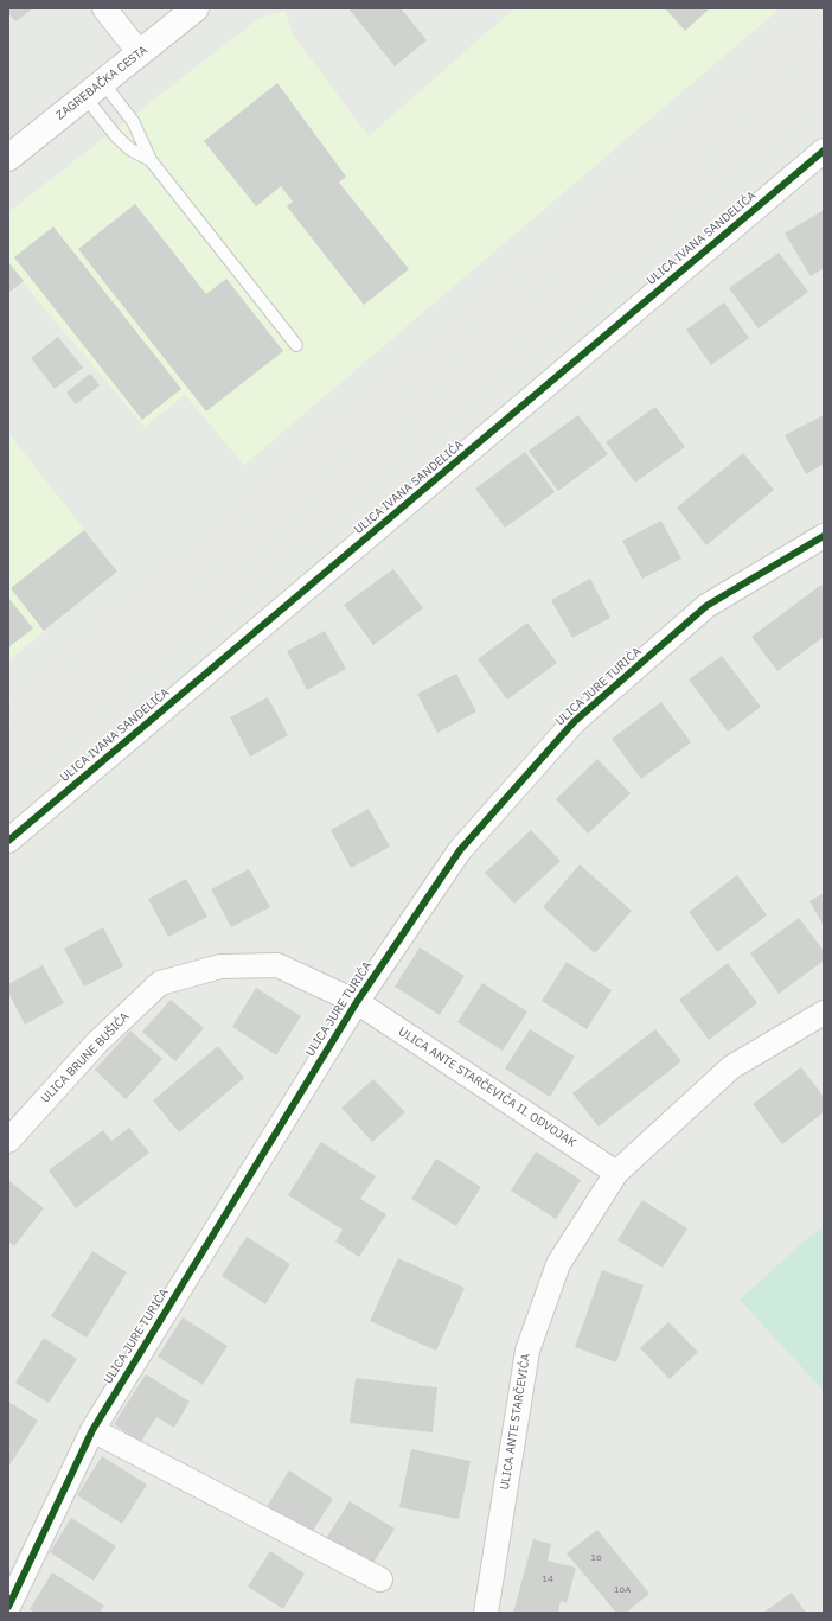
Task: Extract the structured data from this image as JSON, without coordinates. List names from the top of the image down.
{
  "streets": {
    "main road": ["ZAGREBAČKA CESTA"],
    "street": [
      "ULICA IVANA SANDELIĆA",
      "ULICA JURE TURIĆA",
      "ULICA BRUNE BUŠIĆA",
      "ULICA ANTE STARČEVIĆA II. ODVOJAK",
      "ULICA ANTE STARČEVIĆA"
    ]
  },
  "crossings": [
    ["ULICA JURE TURIĆA", "ULICA BRUNE BUŠIĆA"],
    ["ULICA JURE TURIĆA", "ULICA ANTE STARČEVIĆA II. ODVOJAK"],
    ["ULICA BRUNE BUŠIĆA", "ULICA ANTE STARČEVIĆA II. ODVOJAK"],
    ["ULICA ANTE STARČEVIĆA II. ODVOJAK", "ULICA ANTE STARČEVIĆA"]
  ],
  "house_numbers": ["16", "14", "16A"]
}
